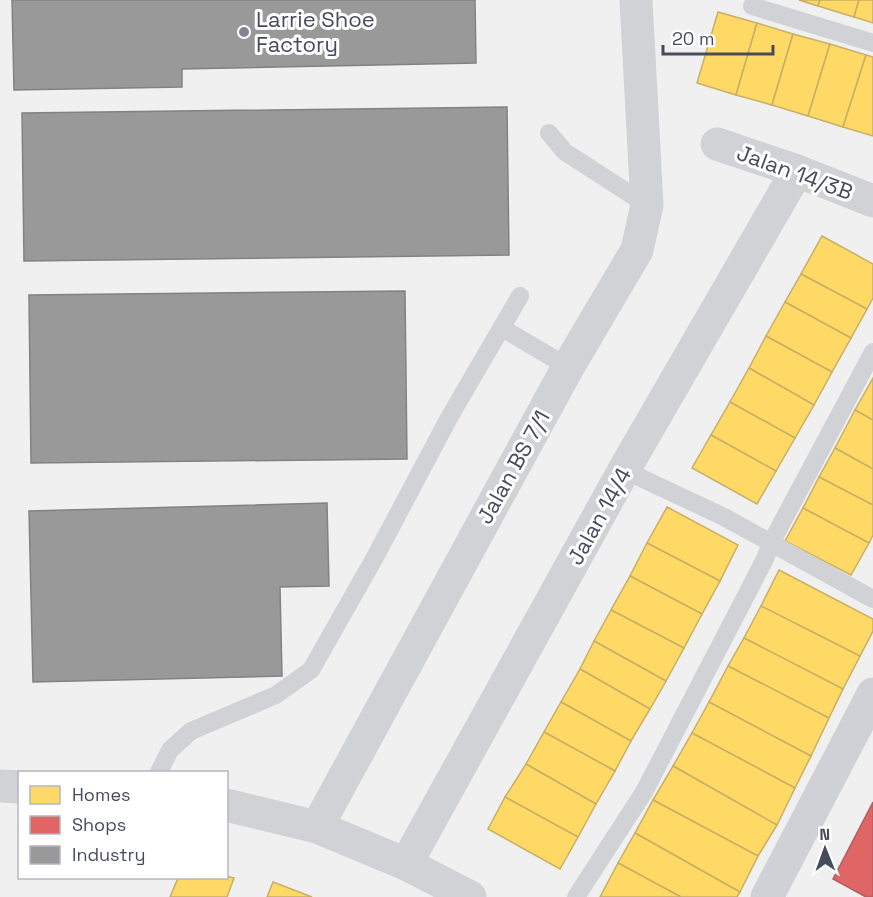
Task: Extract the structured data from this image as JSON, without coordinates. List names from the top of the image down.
{
  "streets": {
    "street": ["Jalan 14/3B", "Jalan BS 7/1", "Jalan 14/4"]
  },
  "crossings": [
    ["Jalan 14/3B", "Jalan 14/4"]
  ],
  "places": ["Larrie Shoe Factory"],
  "legend": ["Homes", "Shops", "Industry"],
  "scale_bar": "20 m",
  "north": "top"
}
